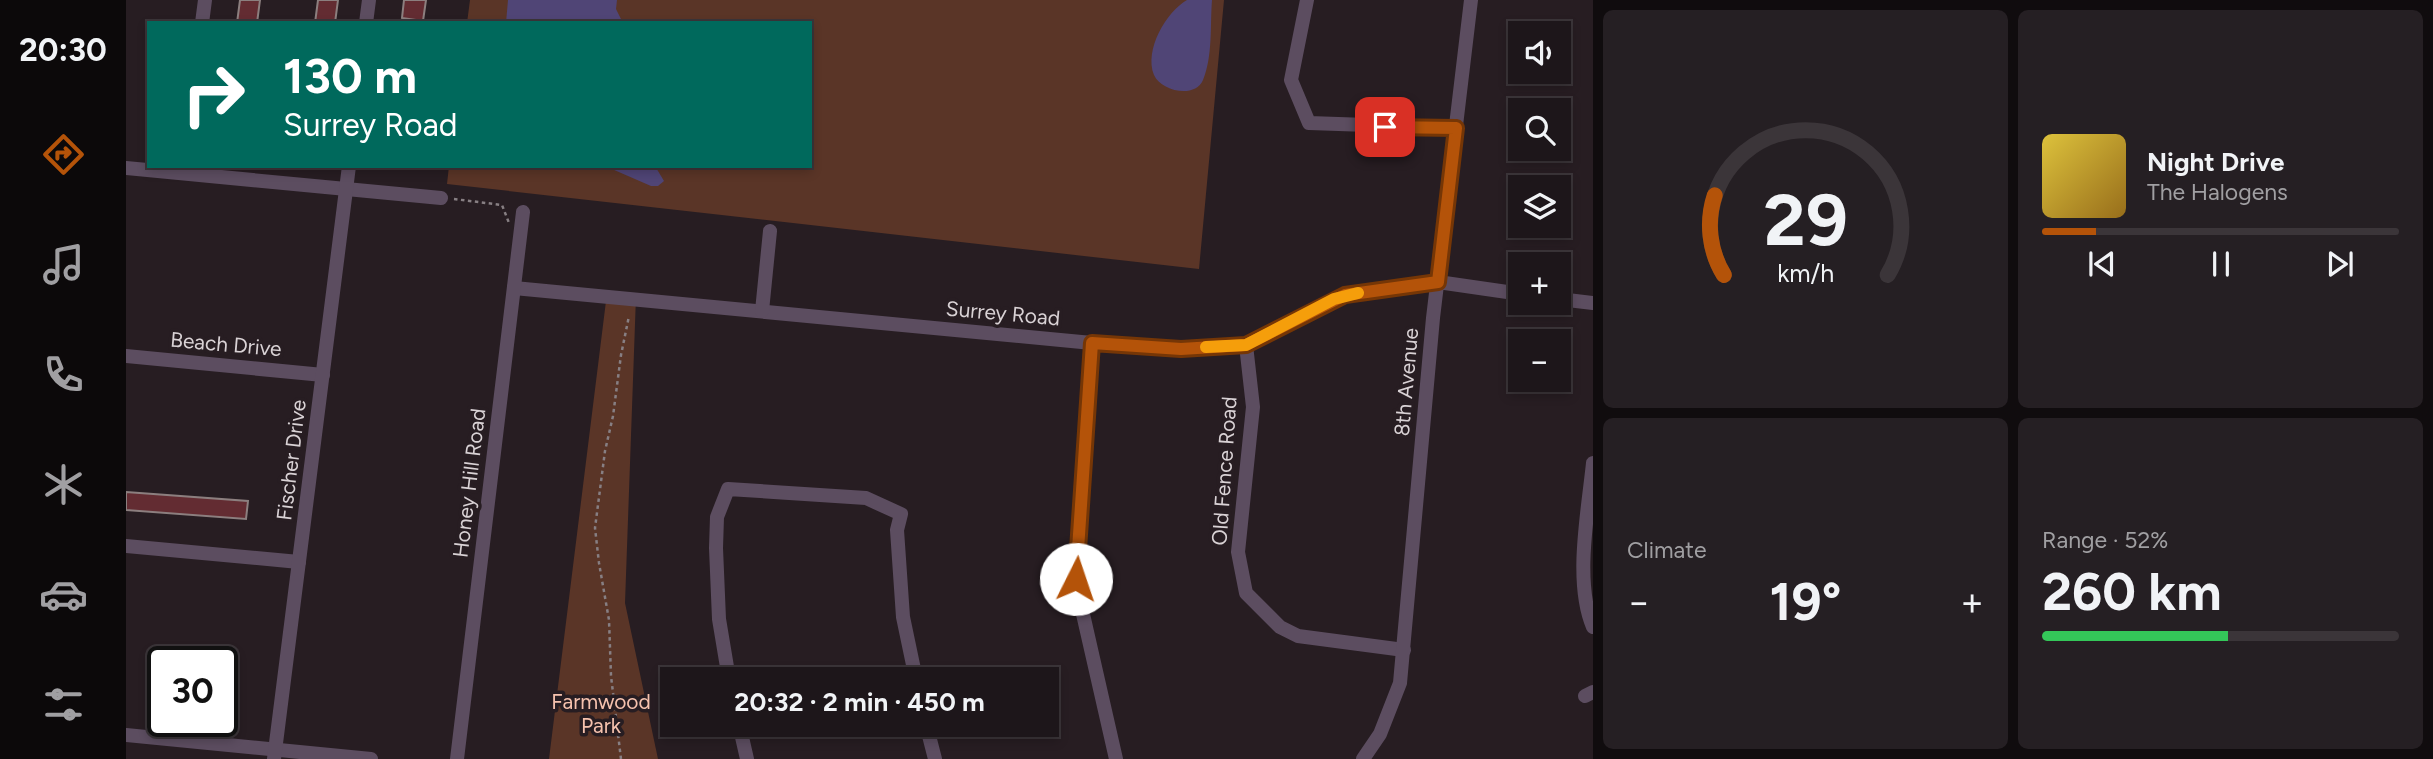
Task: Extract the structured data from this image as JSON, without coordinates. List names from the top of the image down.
{
  "streets": {
    "street": [
      "Surrey Road",
      "Beach Drive",
      "8th Avenue",
      "Fischer Drive",
      "Old Fence Road",
      "Honey Hill Road"
    ]
  },
  "crossings": [
    ["Surrey Road", "8th Avenue"],
    ["Surrey Road", "Old Fence Road"],
    ["Surrey Road", "Honey Hill Road"],
    ["Beach Drive", "Fischer Drive"],
    ["8th Avenue", "Old Fence Road"]
  ],
  "parks": ["Farmwood Park"],
  "page": {
    "tabs": "20:30",
    "map_buttons": ["+", "−"],
    "turn": ["130 m", "Surrey Road"],
    "song": ["Night Drive", "The Halogens"],
    "tile": [
      "Climate",
      ["Range · 52%", "260 km"]
    ],
    "heat": ["−", "19°", "+"],
    "limit": "30",
    "trip": "20:32 · 2 min · 450 m",
    "gauge": ["29", "km/h"]
  }
}
